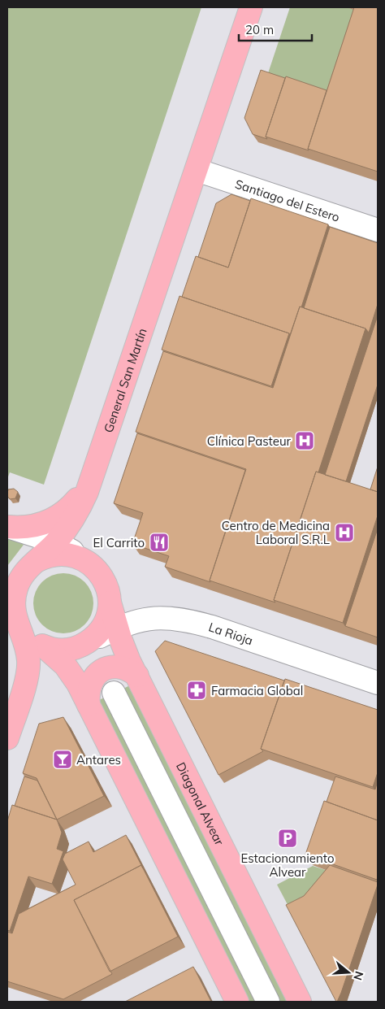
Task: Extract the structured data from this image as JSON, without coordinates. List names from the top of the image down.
{
  "streets": {
    "main road": ["General San Martín", "Diagonal Alvear"],
    "street": ["Santiago del Estero", "La Rioja"]
  },
  "crossings": [
    ["Santiago del Estero", "General San Martín"],
    ["General San Martín", "La Rioja"],
    ["General San Martín", "Diagonal Alvear"],
    ["La Rioja", "Diagonal Alvear"]
  ],
  "places": {
    "hospital": ["Clínica Pasteur", "Centro de Medicina Laboral S.R.L"],
    "restaurant": ["El Carrito"],
    "pharmacy": ["Farmacia Global"],
    "bar": ["Antares"],
    "parking": ["Estacionamiento Alvear"]
  },
  "scale_bar": "20 m",
  "north": "right"
}
